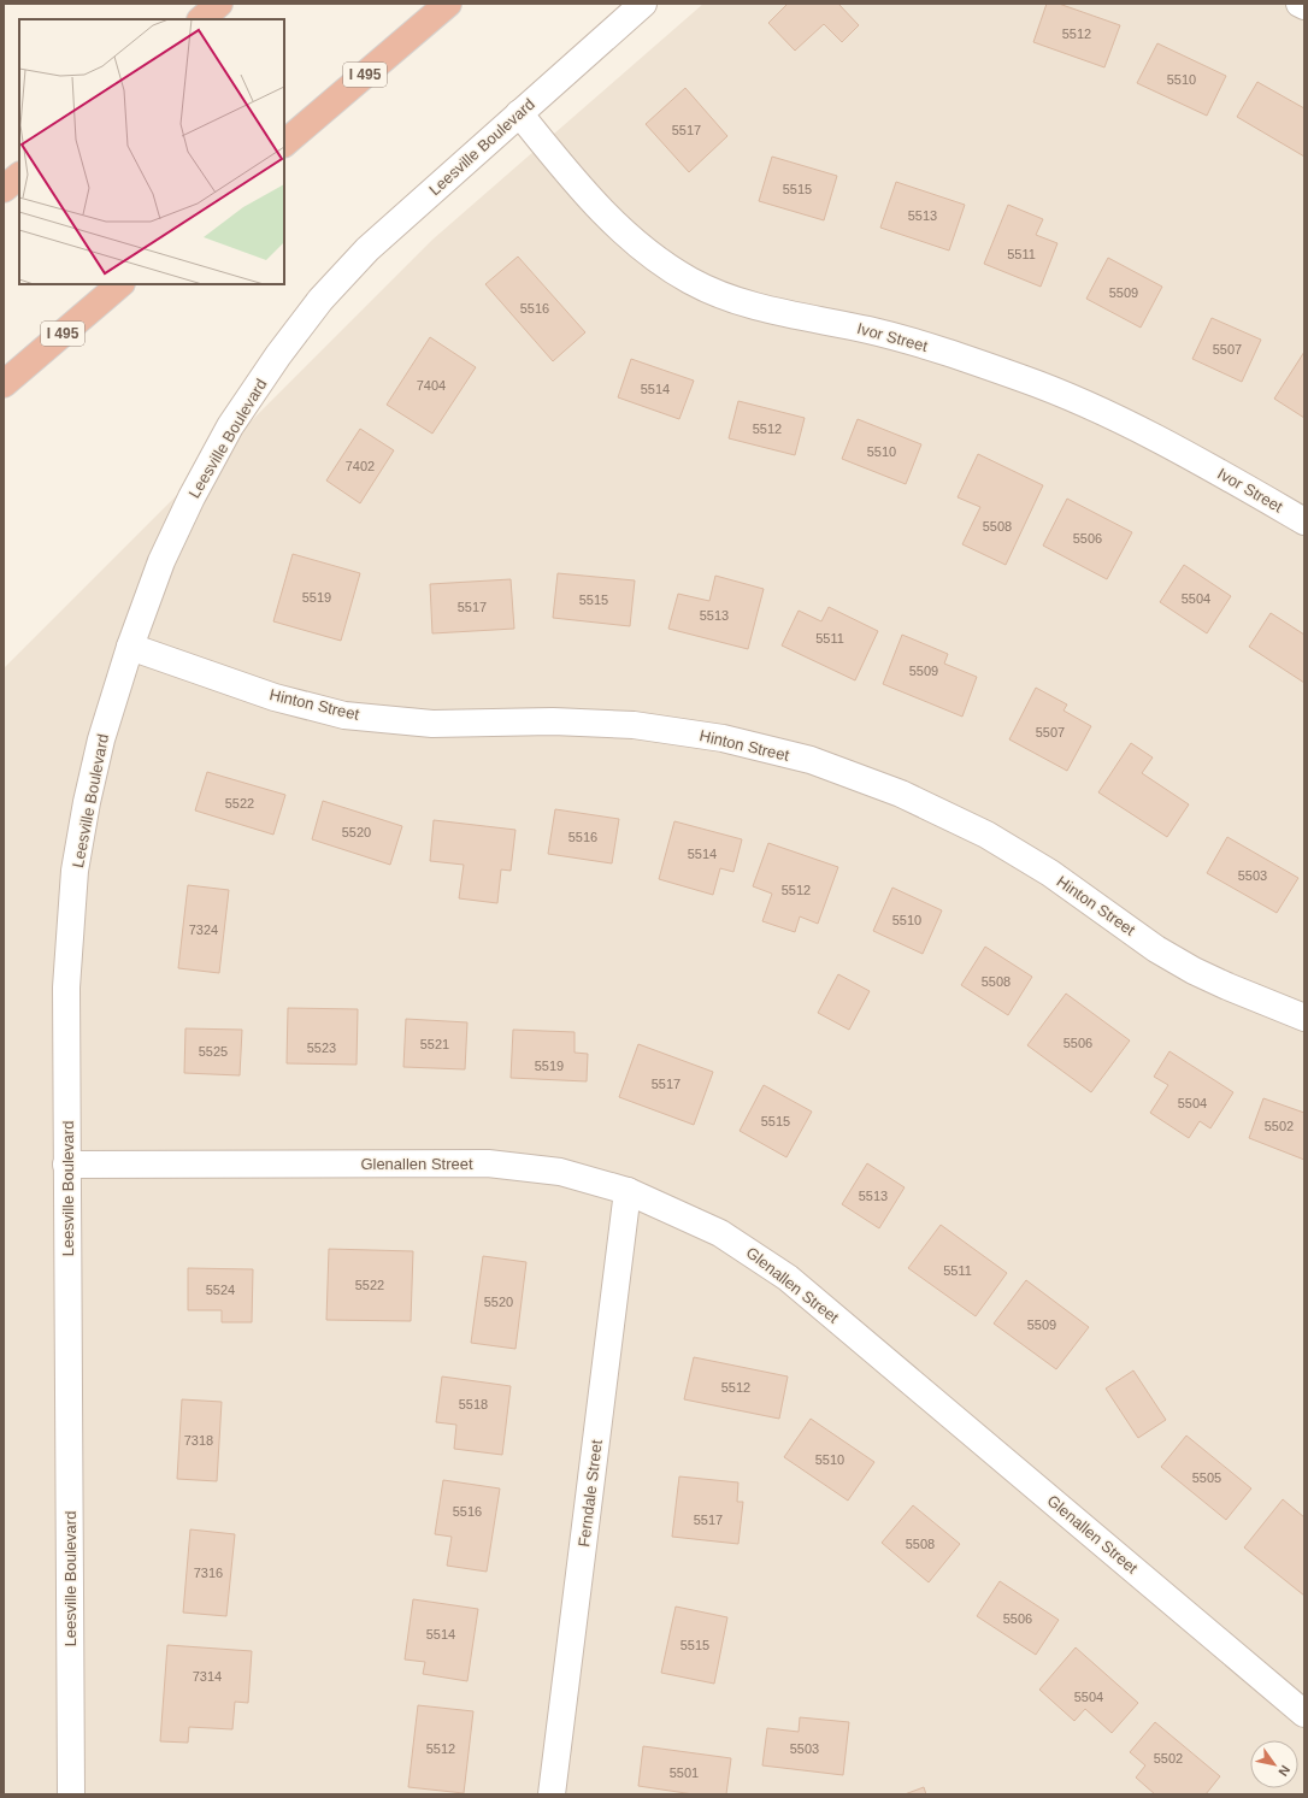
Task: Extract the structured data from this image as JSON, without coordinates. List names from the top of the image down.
{
  "streets": {
    "highway": ["I 495"],
    "street": [
      "Leesville Boulevard",
      "Ivor Street",
      "Hinton Street",
      "Glenallen Street",
      "Ferndale Street"
    ]
  },
  "crossings": [
    ["Leesville Boulevard", "Ivor Street"],
    ["Leesville Boulevard", "Hinton Street"],
    ["Leesville Boulevard", "Glenallen Street"],
    ["Glenallen Street", "Ferndale Street"]
  ],
  "house_numbers": [
    "5512",
    "5510",
    "5517",
    "5515",
    "5513",
    "5511",
    "5509",
    "5516",
    "5507",
    "7404",
    "5514",
    "5512",
    "5510",
    "7402",
    "5508",
    "5506",
    "5519",
    "5504",
    "5515",
    "5517",
    "5513",
    "5511",
    "5509",
    "5507",
    "5522",
    "5520",
    "5516",
    "5514",
    "5503",
    "5512",
    "5510",
    "7324",
    "5508",
    "5506",
    "5521",
    "5523",
    "5525",
    "5519",
    "5517",
    "5504",
    "5515",
    "5502",
    "5513",
    "5511",
    "5522",
    "5524",
    "5520",
    "5509",
    "5512",
    "5518",
    "7318",
    "5510",
    "5505",
    "5516",
    "5517",
    "5508",
    "7316",
    "5506",
    "5514",
    "5515",
    "7314",
    "5504",
    "5512",
    "5503",
    "5502",
    "5501"
  ],
  "north": "bottom right"
}
